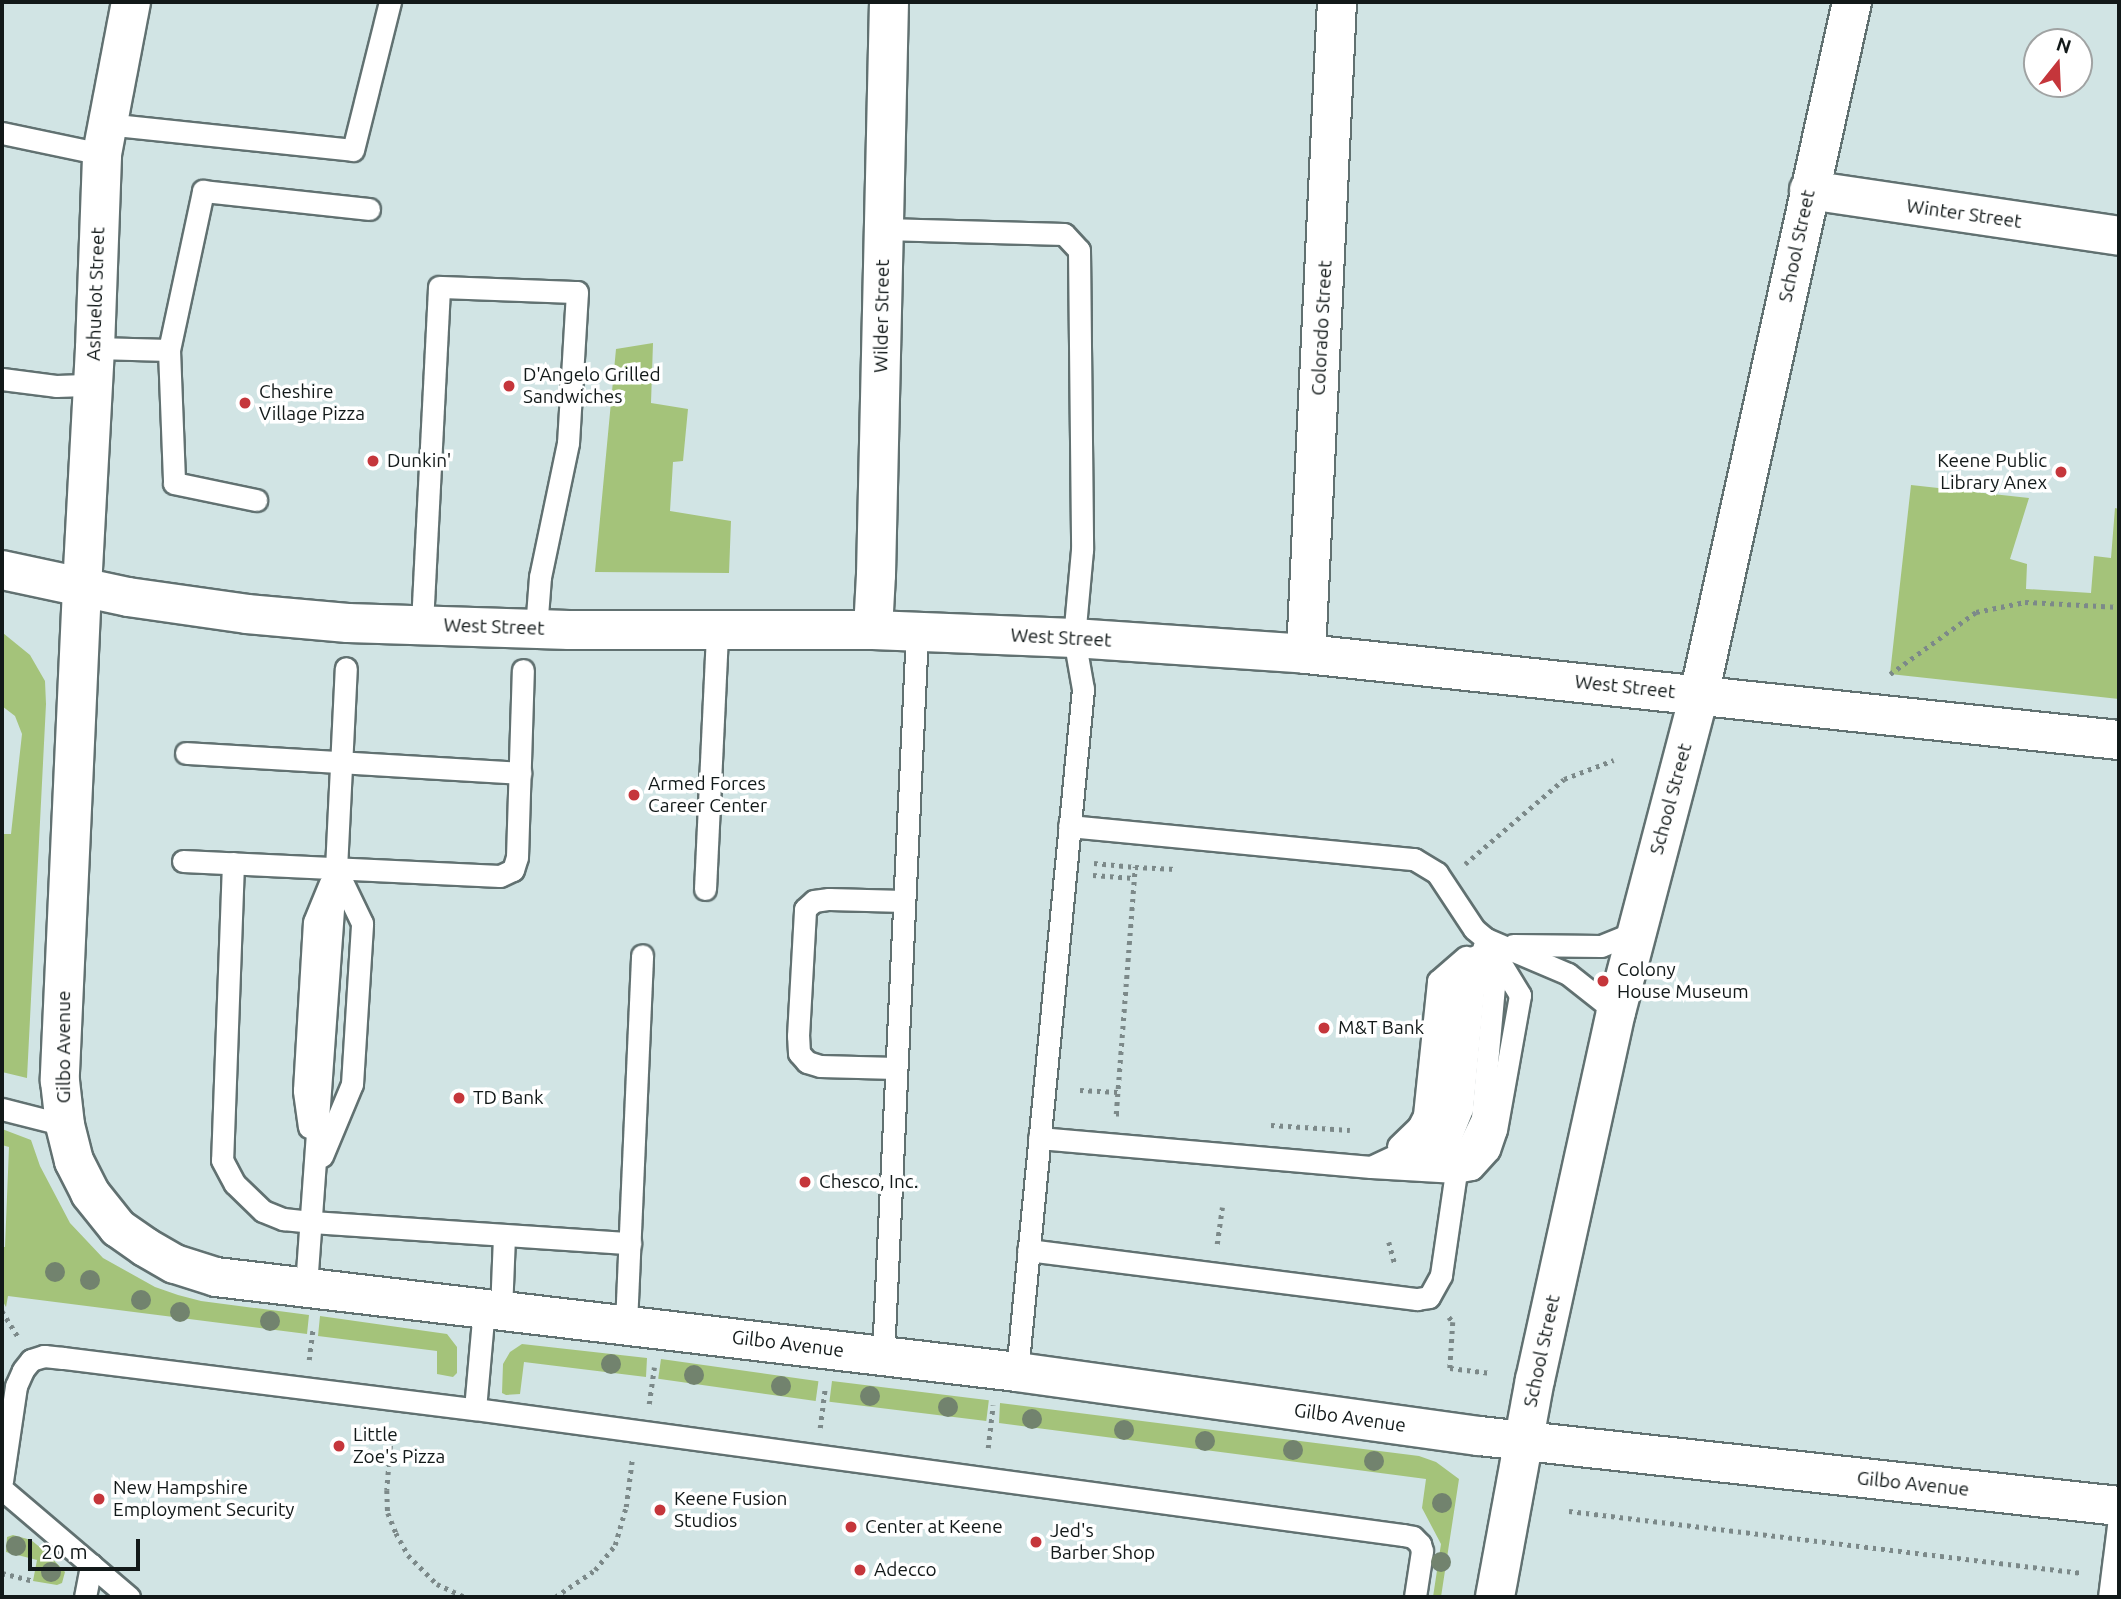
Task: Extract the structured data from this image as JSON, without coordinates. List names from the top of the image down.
{
  "streets": {
    "street": [
      "Winter Street",
      "School Street",
      "Ashuelot Street",
      "Wilder Street",
      "Colorado Street",
      "West Street",
      "Gilbo Avenue"
    ]
  },
  "crossings": [
    ["Winter Street", "School Street"],
    ["School Street", "West Street"],
    ["School Street", "Gilbo Avenue"],
    ["Ashuelot Street", "West Street"],
    ["Ashuelot Street", "Gilbo Avenue"],
    ["Wilder Street", "West Street"],
    ["Colorado Street", "West Street"],
    ["West Street", "Gilbo Avenue"]
  ],
  "places": [
    "D'Angelo Grilled Sandwiches",
    "Cheshire Village Pizza",
    "Dunkin'",
    "Keene Public Library Anex",
    "Armed Forces Career Center",
    "Colony House Museum",
    "M&T Bank",
    "TD Bank",
    "Chesco, Inc.",
    "Little Zoe's Pizza",
    "New Hampshire Employment Security",
    "Keene Fusion Studios",
    "Center at Keene",
    "Jed's Barber Shop",
    "Adecco"
  ],
  "scale_bar": "20 m",
  "north": "top"
}
